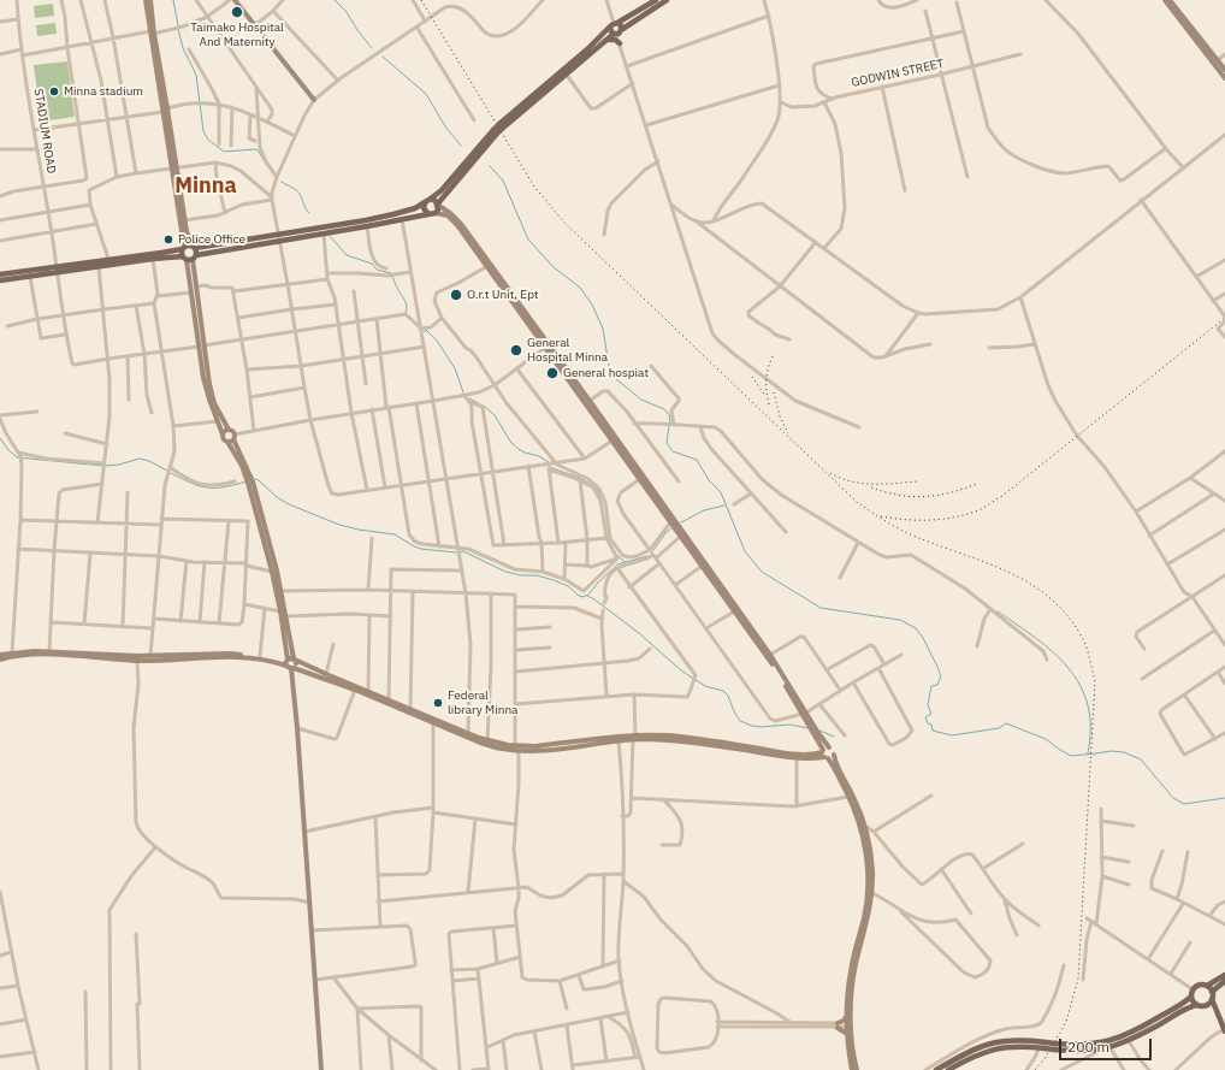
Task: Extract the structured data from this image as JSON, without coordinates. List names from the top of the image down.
{
  "streets": {
    "street": ["GODWIN STREET", "STADIUM ROAD"]
  },
  "districts": ["Minna"],
  "places": [
    "Taimako Hospital And Maternity",
    "Minna stadium",
    "Police Office",
    "O.r.t Unit, Ept",
    "General Hospital Minna",
    "General hospiat",
    "Federal library Minna"
  ],
  "scale_bar": "200 m"
}
